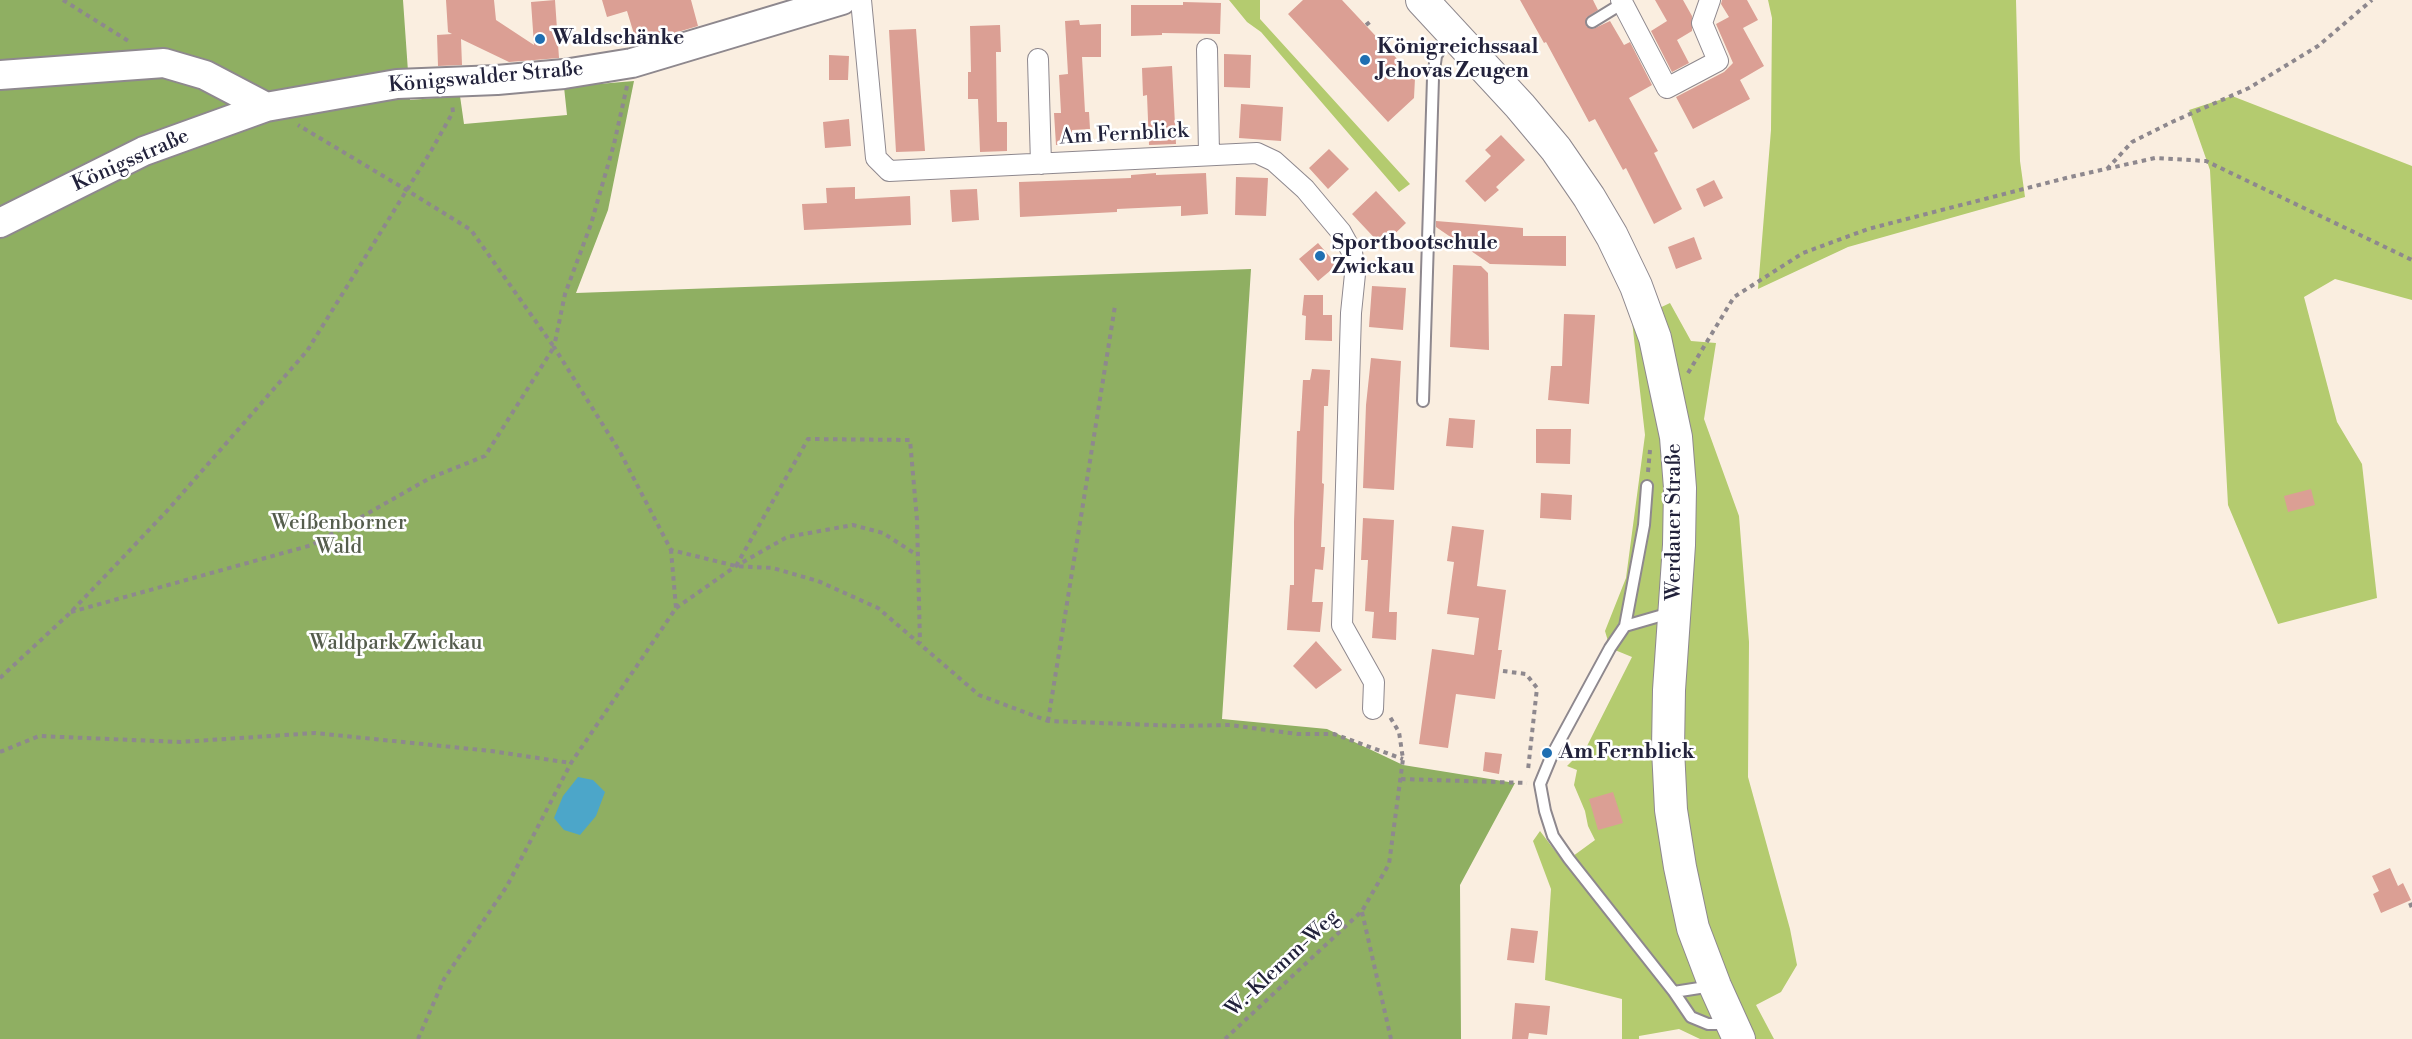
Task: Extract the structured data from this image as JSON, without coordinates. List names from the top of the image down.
{
  "streets": {
    "main road": ["Werdauer Straße"],
    "street": ["Königswalder Straße", "Am Fernblick", "Königsstraße"],
    "path": ["W.-Klemm-Weg"]
  },
  "crossings": [
    ["Königswalder Straße", "Königsstraße"],
    ["Am Fernblick", "W.-Klemm-Weg"]
  ],
  "parks": ["Weißenborner Wald", "Waldpark Zwickau"],
  "places": [
    "Waldschänke",
    "Königreichssaal Jehovas Zeugen",
    "Sportbootschule Zwickau",
    "Am Fernblick"
  ]
}
